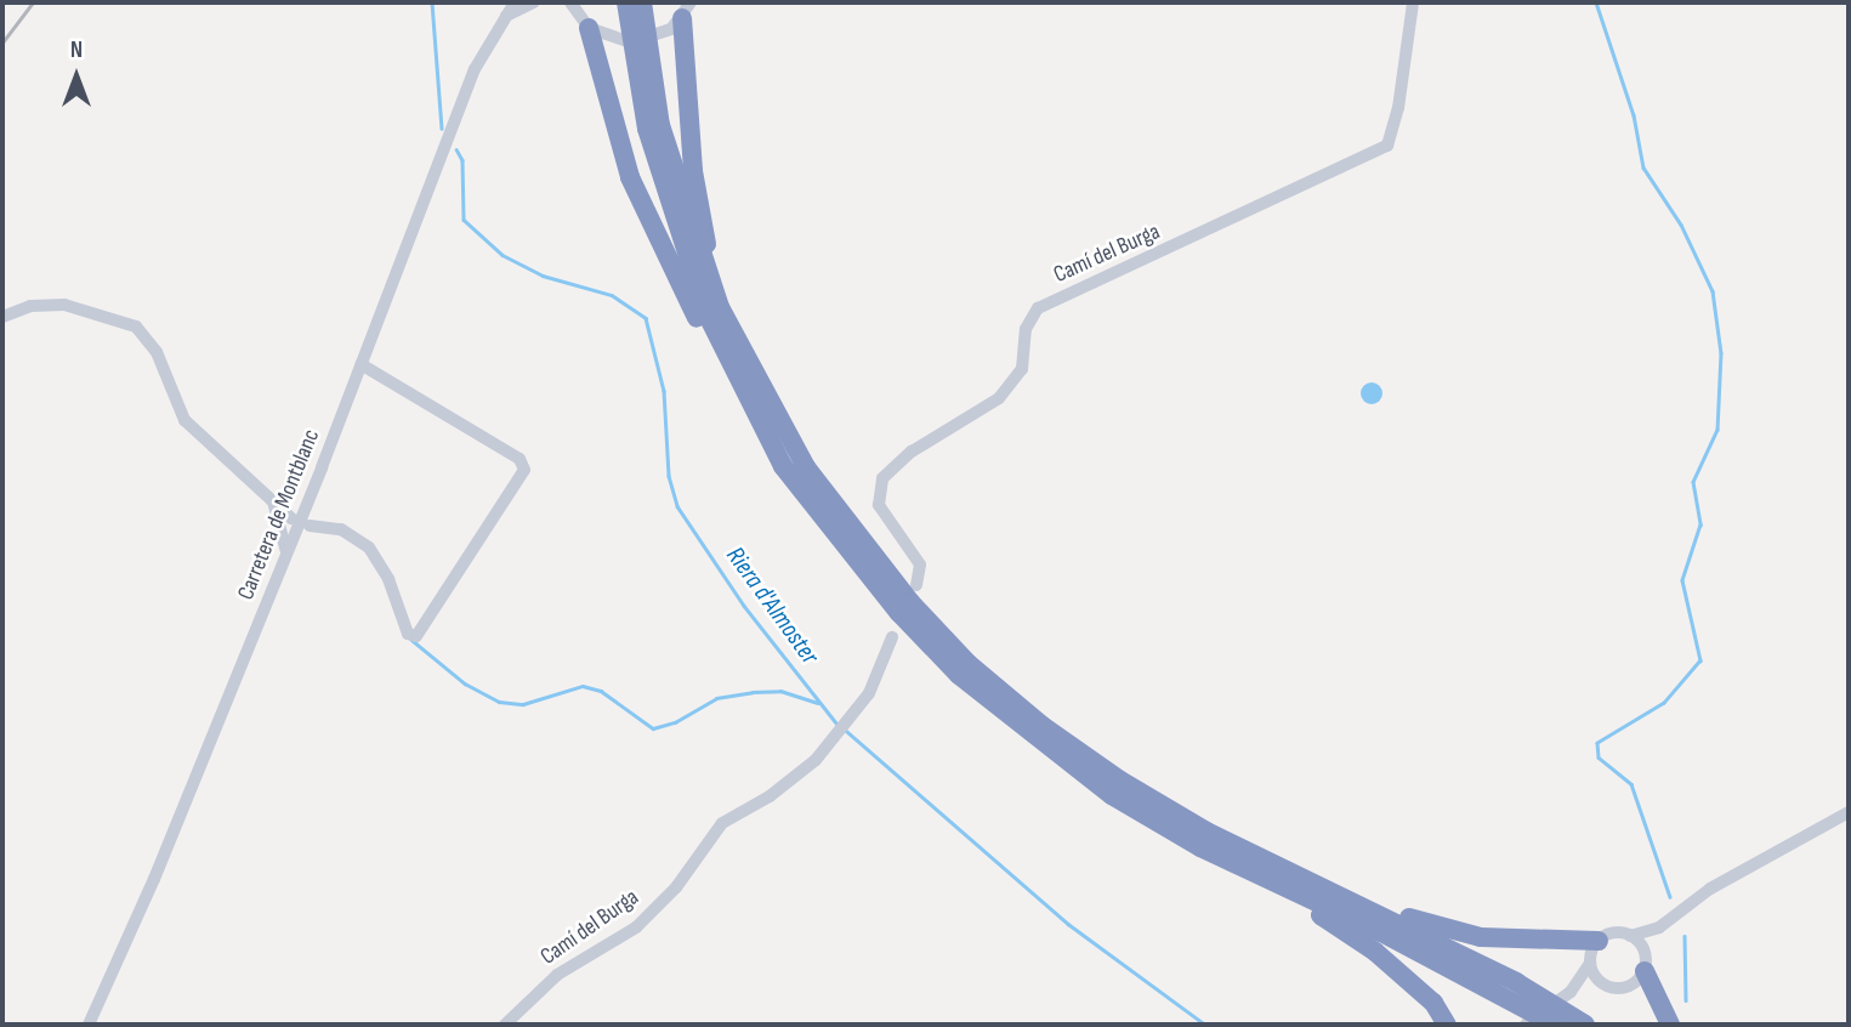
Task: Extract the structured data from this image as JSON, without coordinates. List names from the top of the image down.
{
  "streets": {
    "street": ["Camí del Burga", "Carretera de Montblanc"]
  },
  "water": ["Riera d'Almoster"],
  "north": "top"
}
